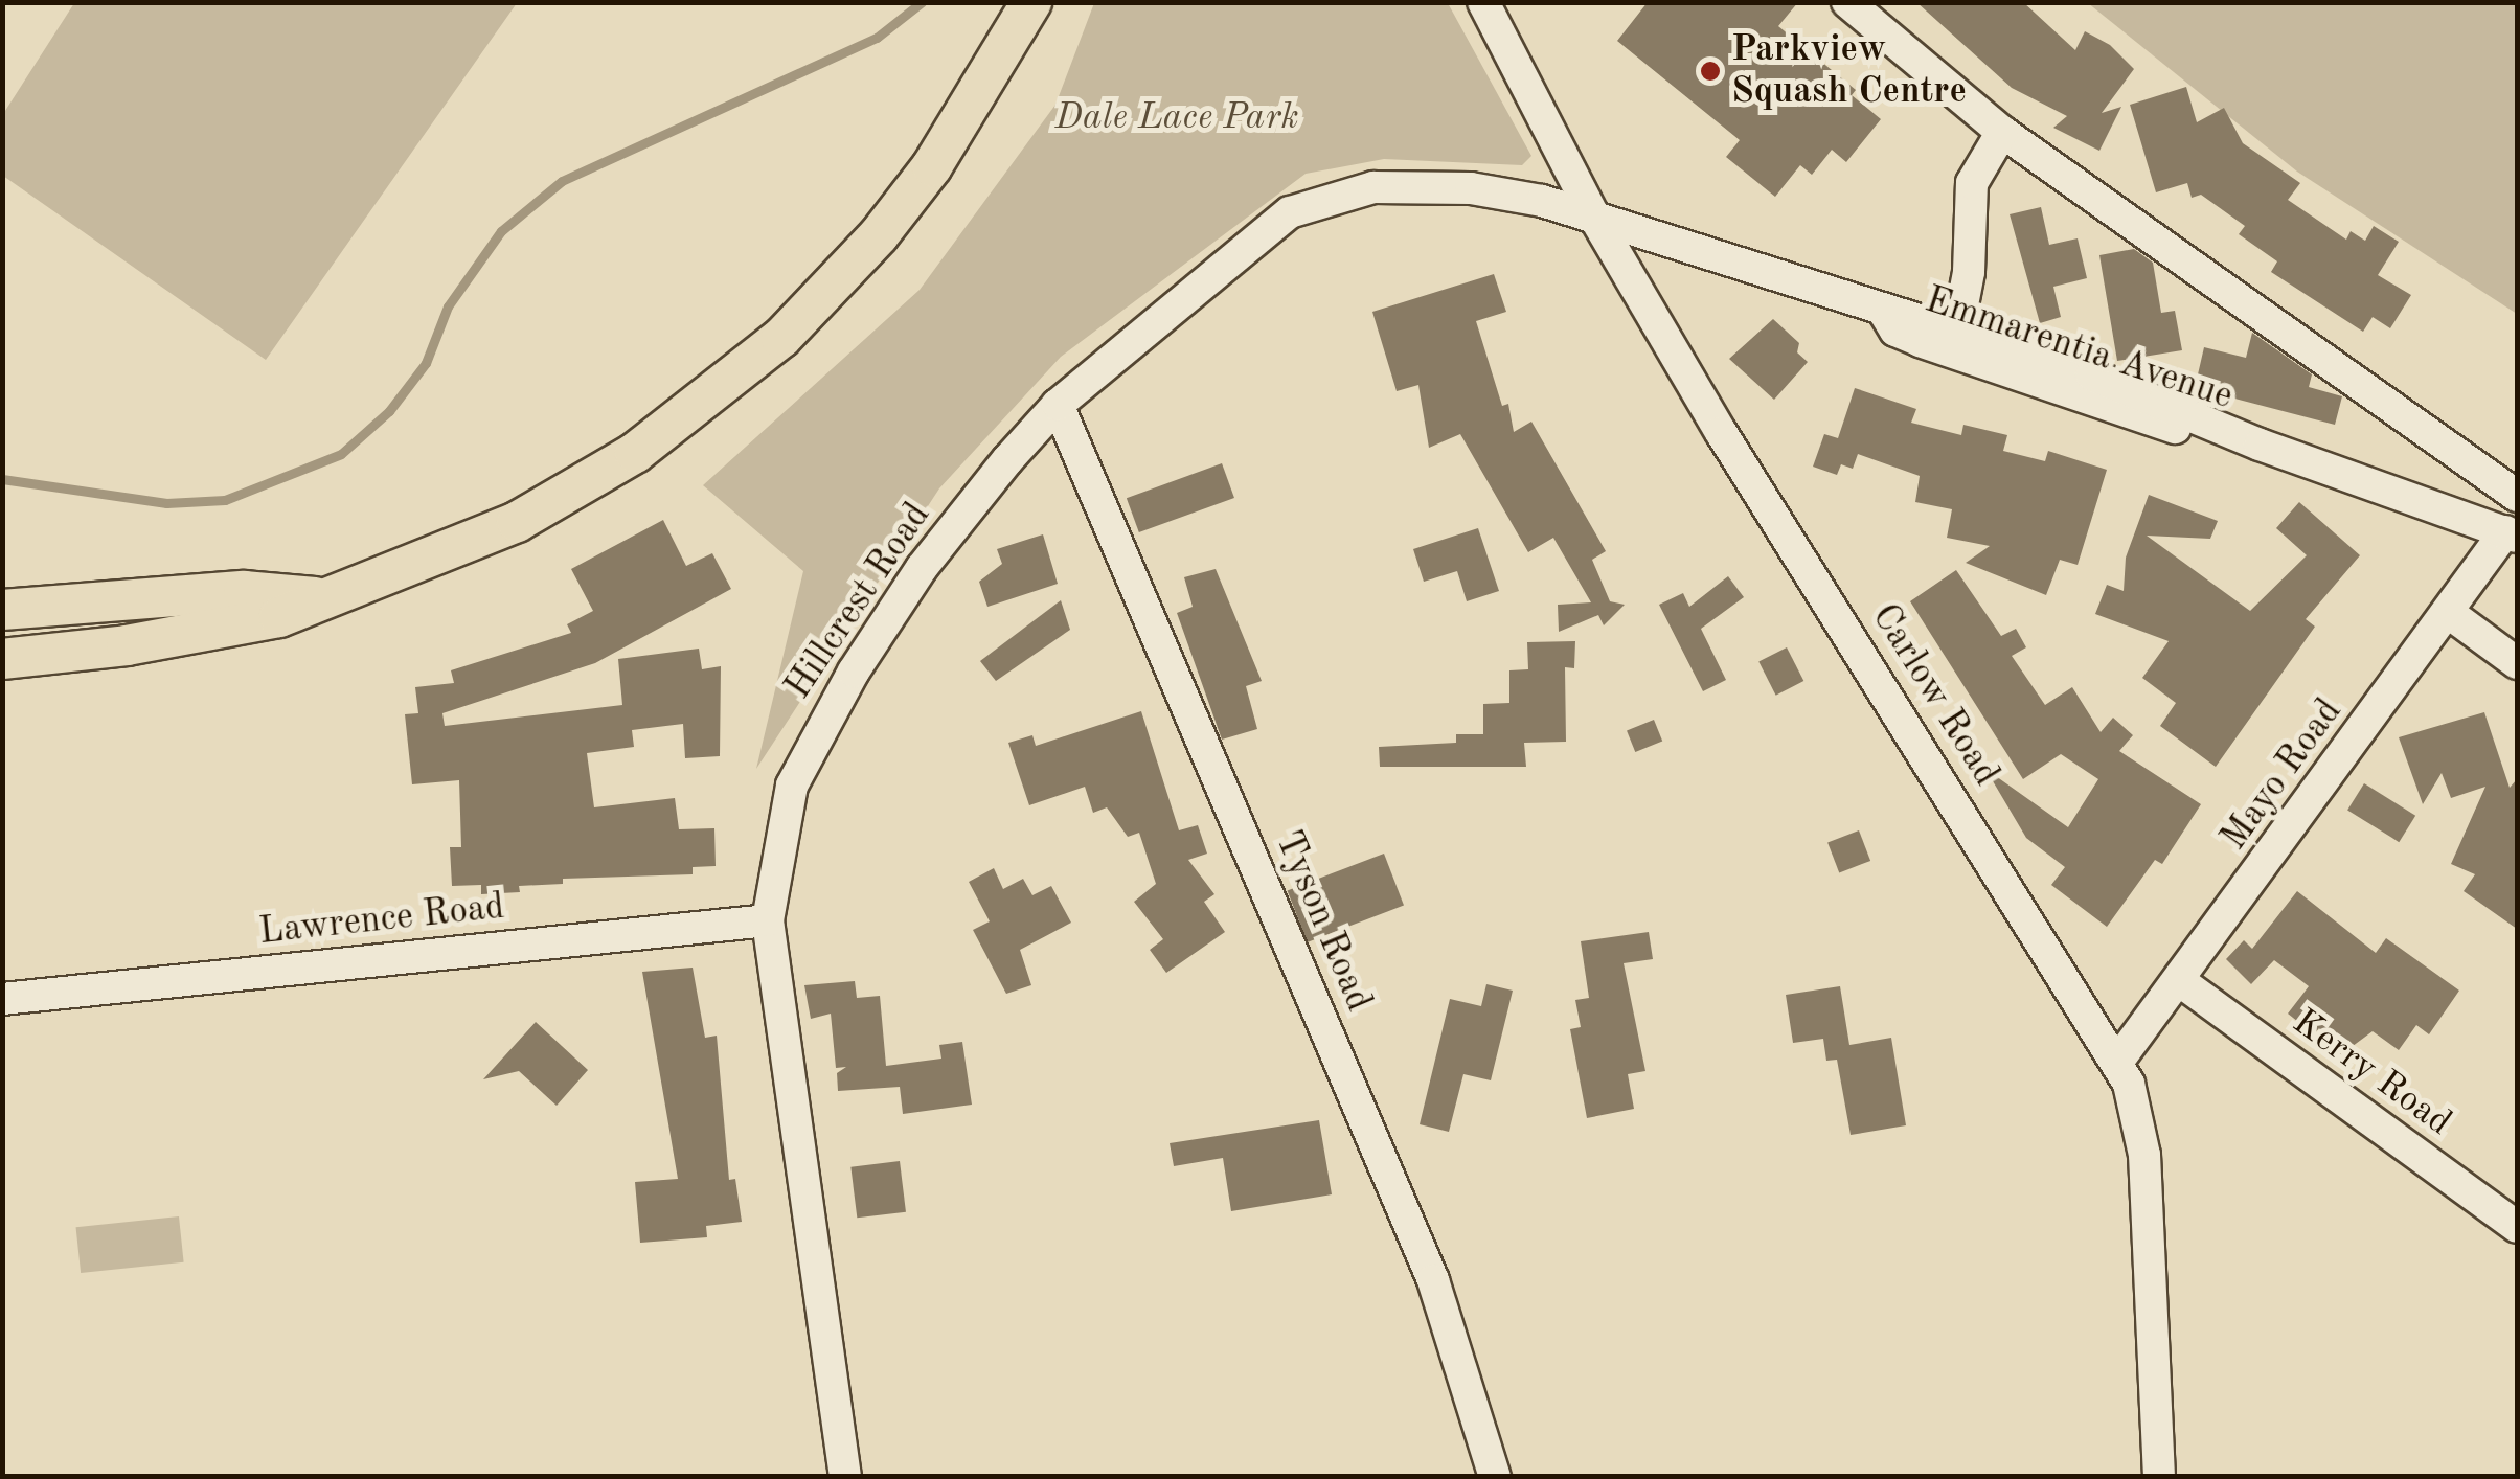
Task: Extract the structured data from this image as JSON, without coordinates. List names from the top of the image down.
{
  "streets": {
    "street": [
      "Emmarentia Avenue",
      "Hillcrest Road",
      "Carlow Road",
      "Mayo Road",
      "Lawrence Road",
      "Tyson Road",
      "Kerry Road"
    ]
  },
  "crossings": [
    ["Emmarentia Avenue", "Hillcrest Road"],
    ["Emmarentia Avenue", "Carlow Road"],
    ["Emmarentia Avenue", "Mayo Road"],
    ["Hillcrest Road", "Carlow Road"],
    ["Hillcrest Road", "Lawrence Road"],
    ["Hillcrest Road", "Tyson Road"],
    ["Carlow Road", "Mayo Road"],
    ["Mayo Road", "Kerry Road"]
  ],
  "parks": ["Dale Lace Park"],
  "places": ["Parkview Squash Centre"]
}
